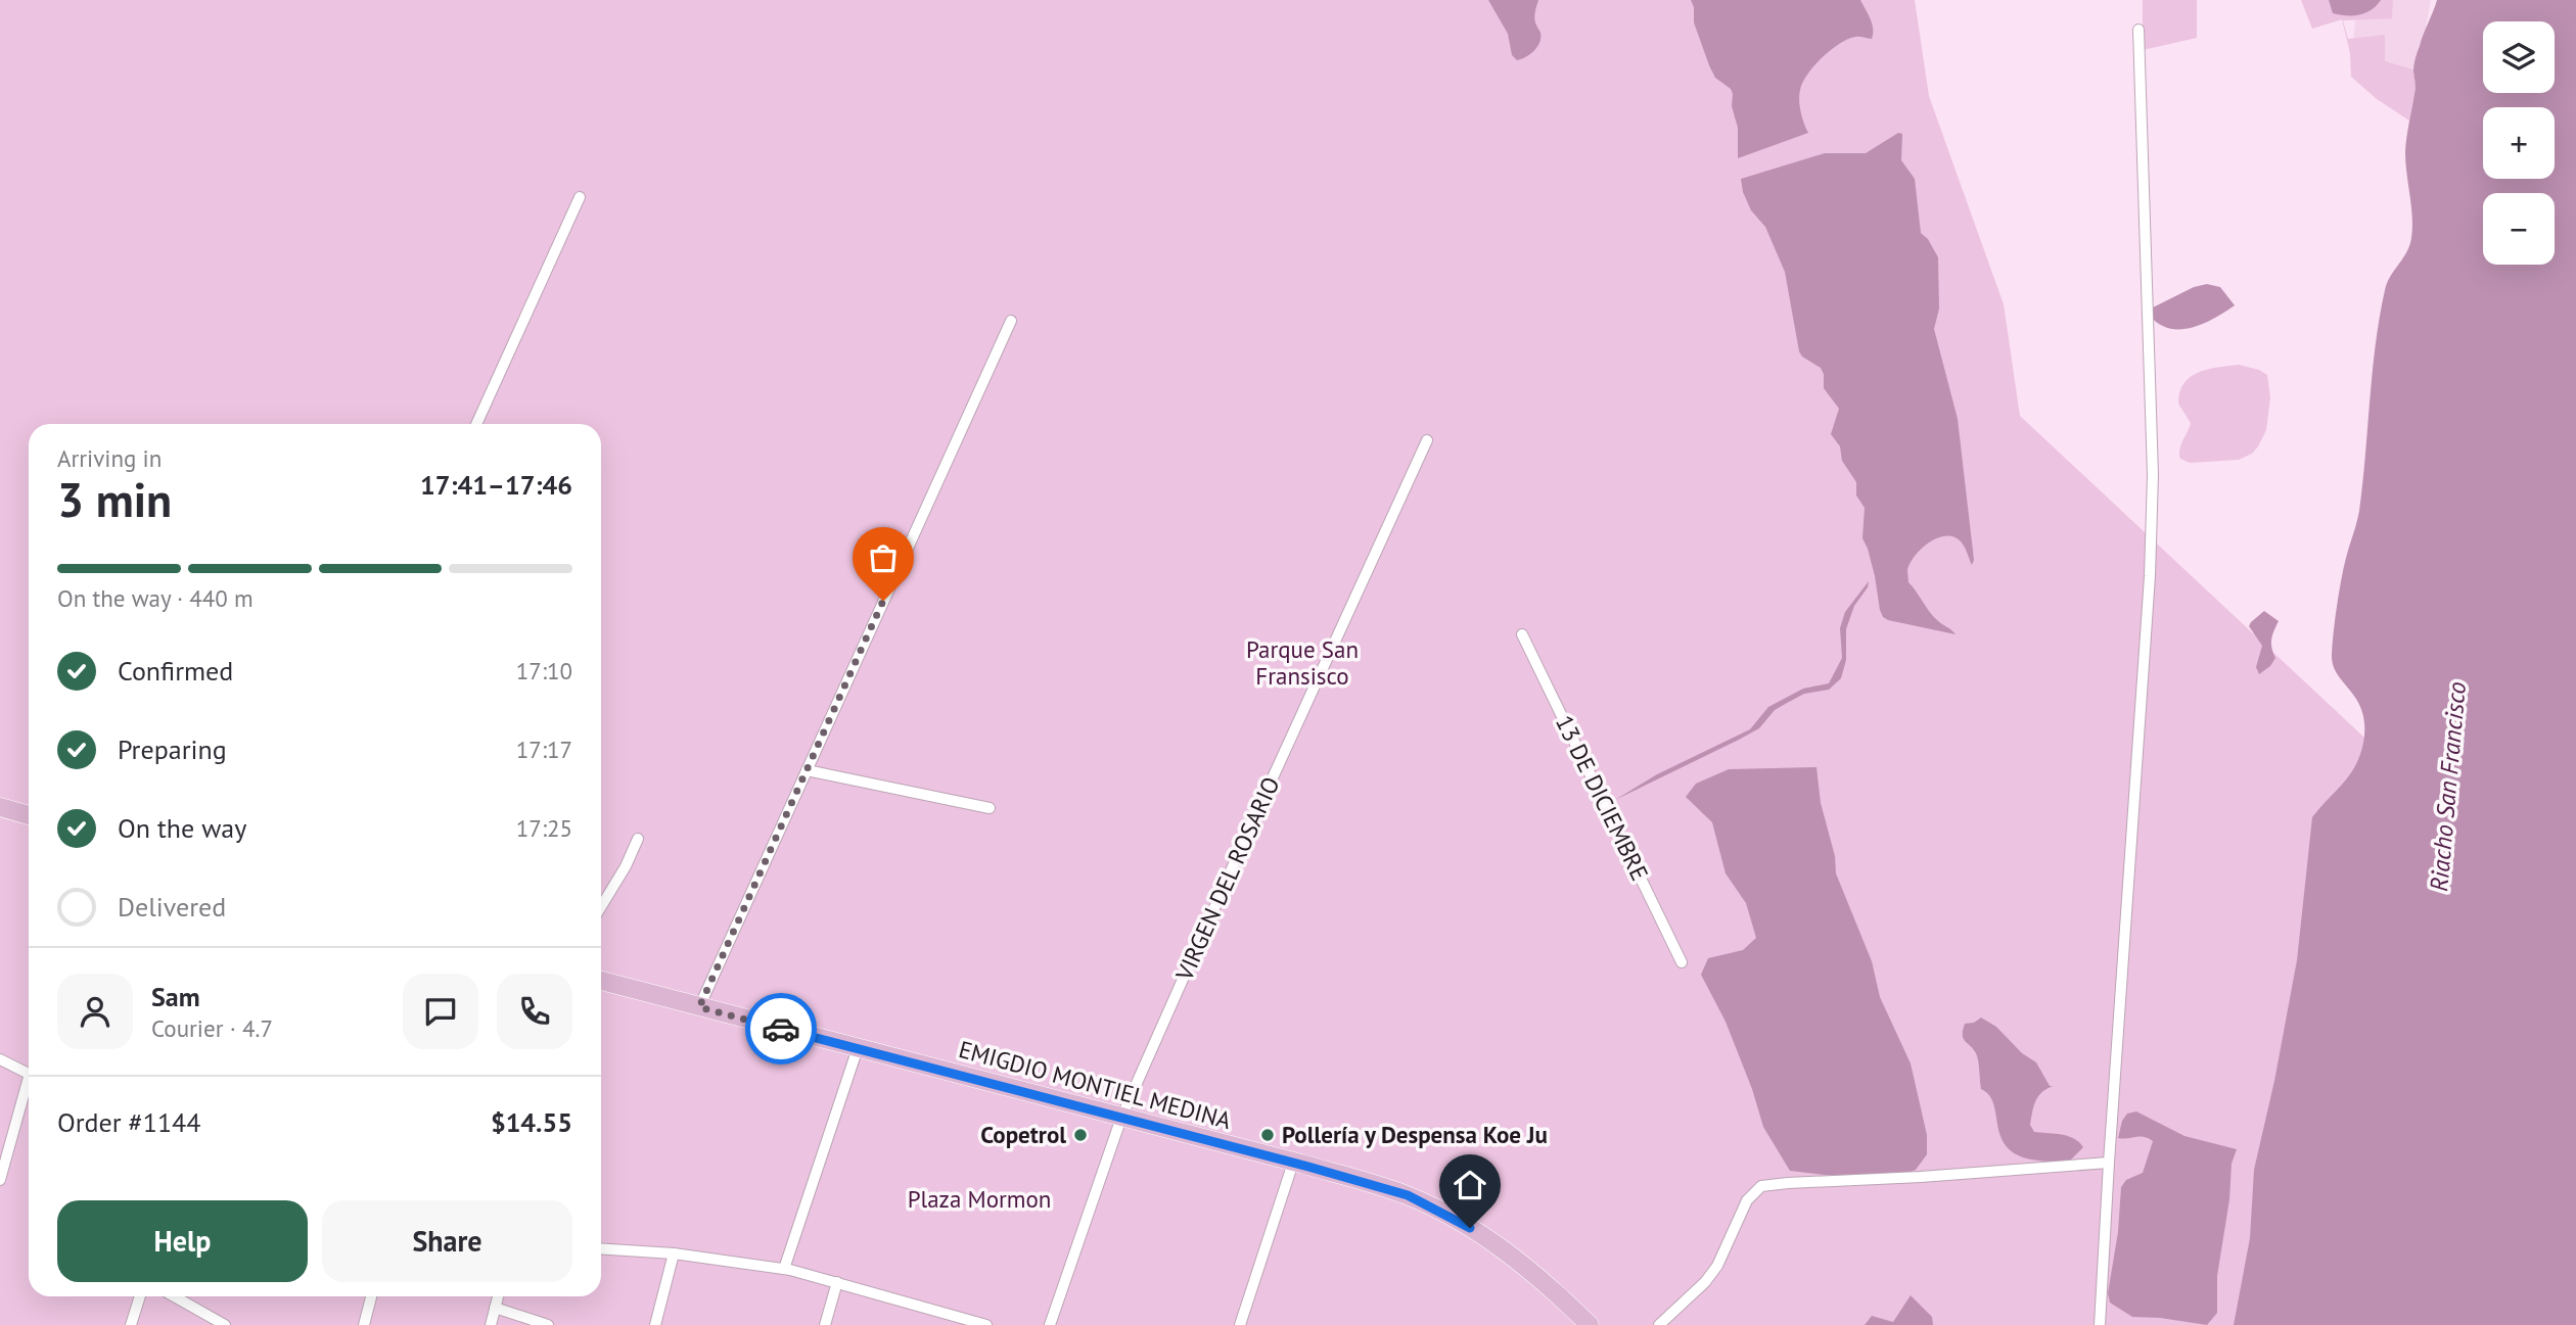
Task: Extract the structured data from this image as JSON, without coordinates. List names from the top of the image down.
{
  "streets": {
    "main road": ["EMIGDIO MONTIEL MEDINA"],
    "street": ["13 DE DICIEMBRE", "VIRGEN DEL ROSARIO"]
  },
  "crossings": [
    ["VIRGEN DEL ROSARIO", "EMIGDIO MONTIEL MEDINA"]
  ],
  "water": ["Riacho San Francisco"],
  "parks": ["Parque San Fransisco", "Plaza Mormon"],
  "places": ["Copetrol", "Pollería y Despensa Koe Ju"],
  "page": {
    "map_buttons": ["+", "−"],
    "heading": ["3 min", "Arriving in", "17:41–17:46"],
    "panel": [
      "Sam",
      "Courier · 4.7",
      "Order #1144",
      "$14.55"
    ],
    "bar": "On the way · 440 m",
    "list": [
      ["Confirmed", "17:10"],
      ["Preparing", "17:17"],
      ["On the way", "17:25"],
      "Delivered"
    ],
    "buttons": ["Help", "Share"]
  }
}
